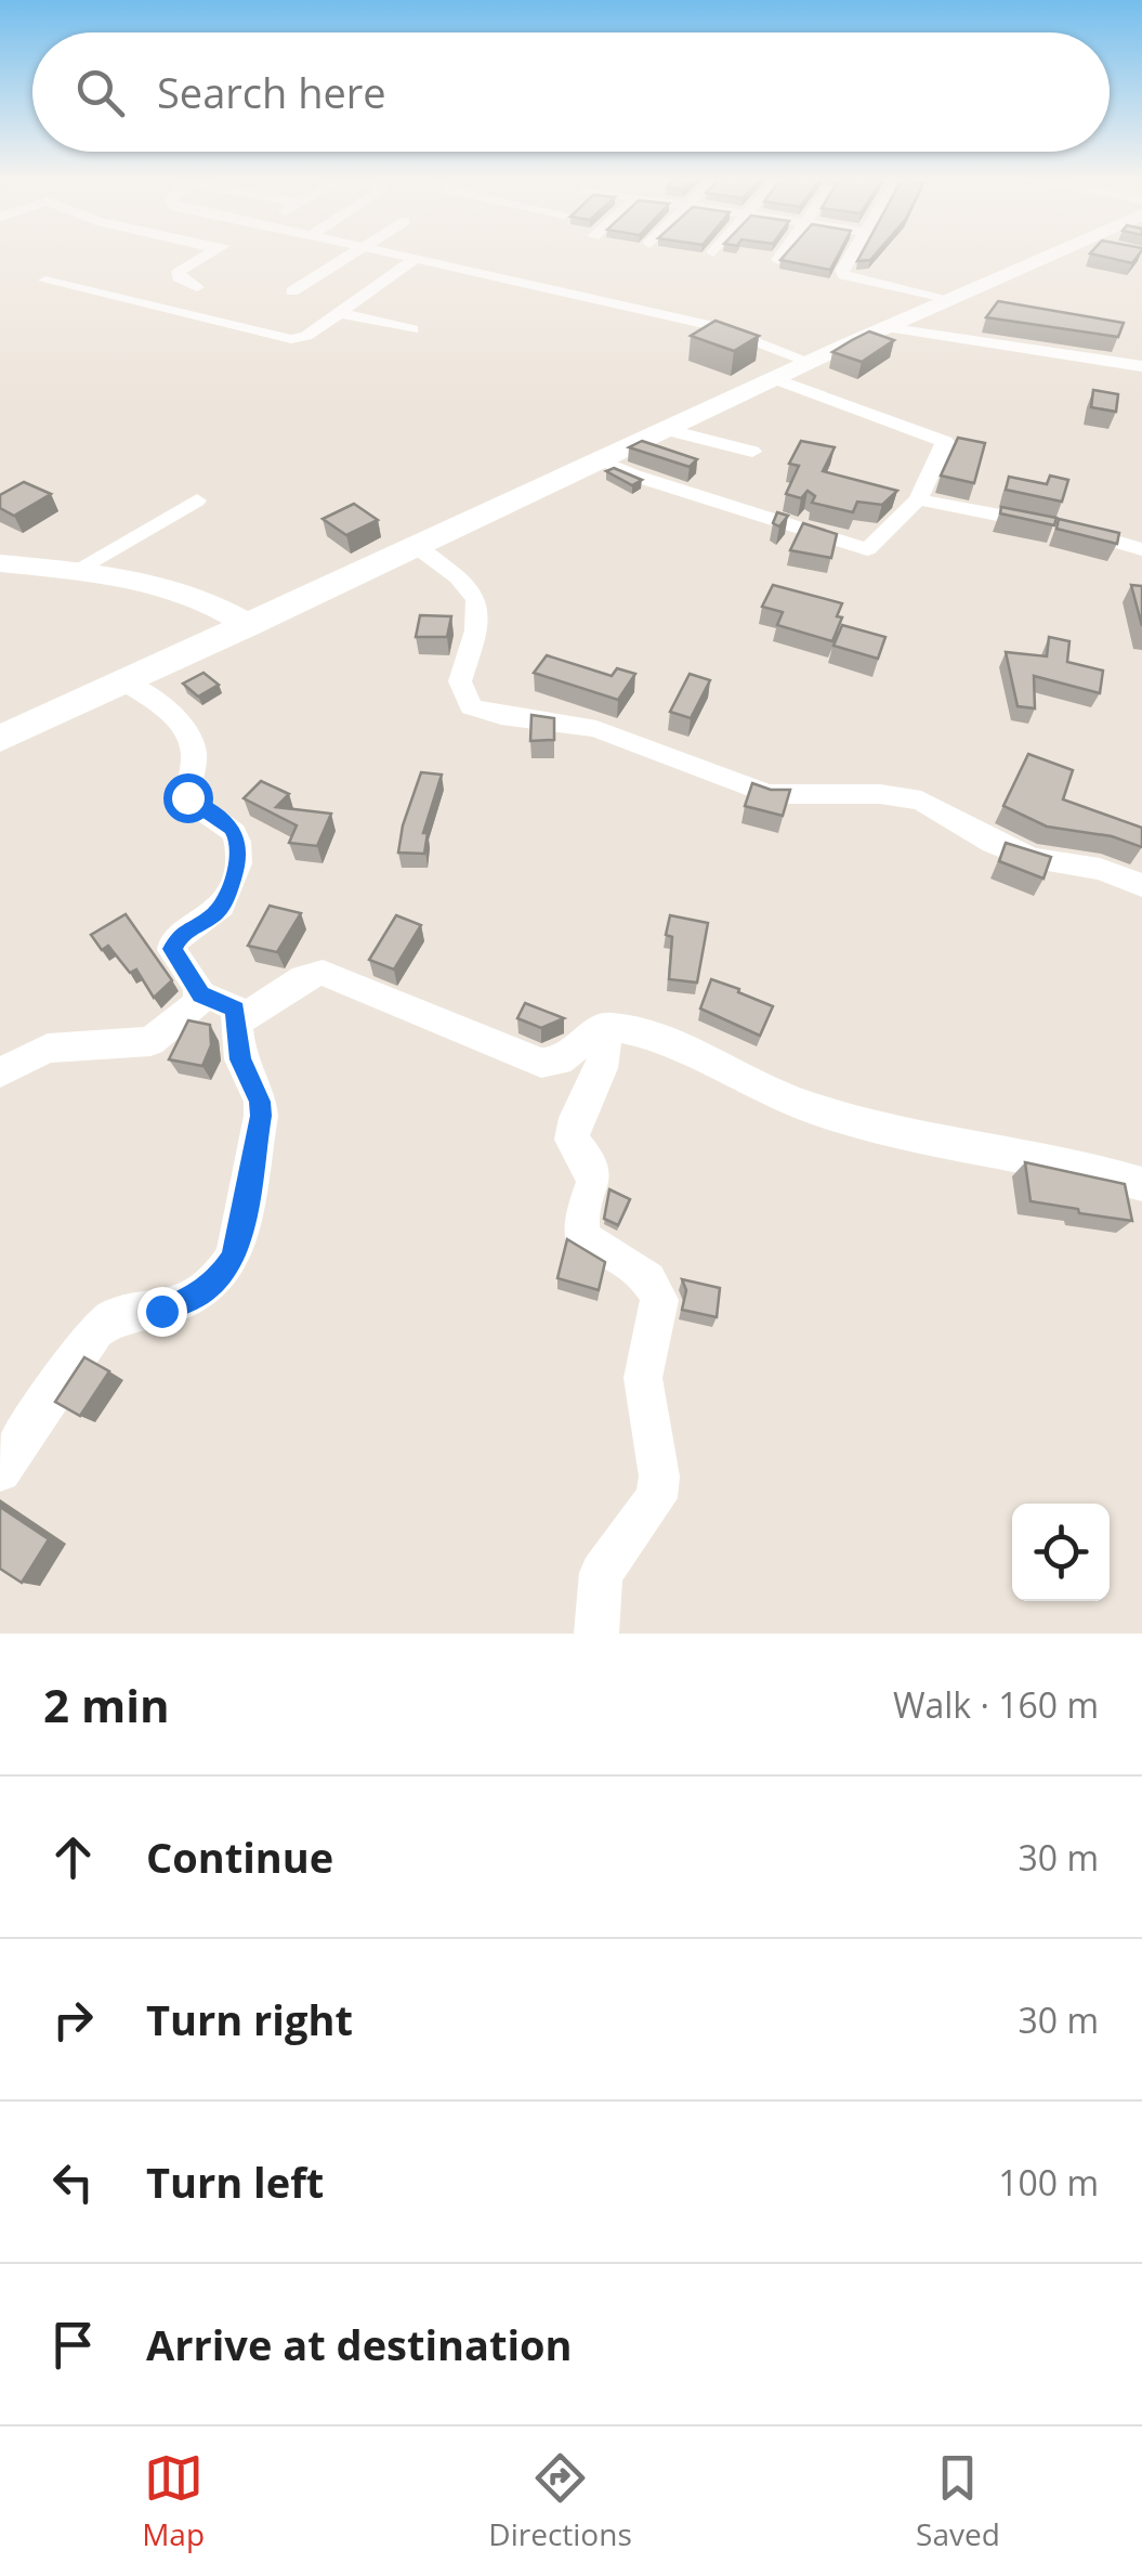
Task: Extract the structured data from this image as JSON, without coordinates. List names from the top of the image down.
{
  "page": {
    "search": "Search here",
    "heading": ["2 min", "Walk · 160 m"],
    "list": [
      ["Continue", "30 m"],
      ["Turn right", "30 m"],
      ["Turn left", "100 m"],
      "Arrive at destination"
    ],
    "nav": ["Map", "Directions", "Saved"]
  }
}
